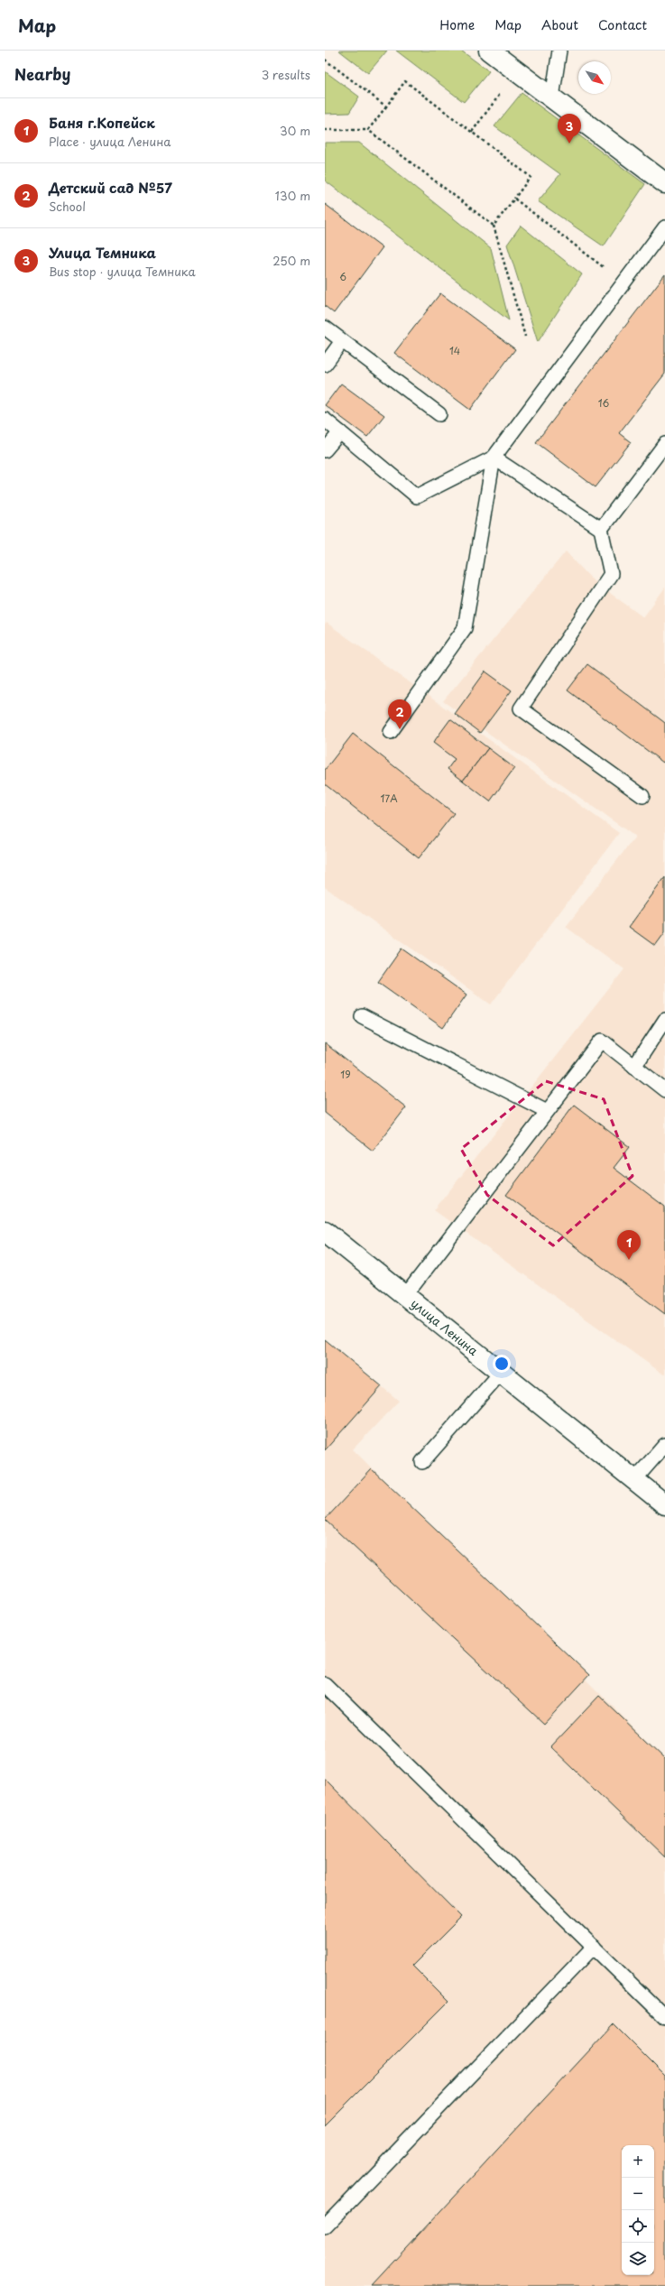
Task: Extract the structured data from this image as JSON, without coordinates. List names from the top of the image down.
{
  "streets": {
    "street": ["улица Ленина"]
  },
  "house_numbers": [
    "6",
    "14",
    "16",
    "17А",
    "19"
  ],
  "north": "bottom right",
  "page": {
    "header": "Map",
    "nav": [
      "Home",
      "Map",
      "About",
      "Contact"
    ],
    "heading": ["Nearby", "3 results"],
    "list": [
      {
        "mark": "1",
        "name": "Баня г.Копейск",
        "note": "Place · улица Ленина",
        "value": "30 m"
      },
      {
        "mark": "2",
        "name": "Детский сад №57",
        "note": "School",
        "value": "130 m"
      },
      {
        "mark": "3",
        "name": "Улица Темника",
        "note": "Bus stop · улица Темника",
        "value": "250 m"
      }
    ],
    "pins": ["3", "2", "1"],
    "map_buttons": ["+", "−"]
  }
}
